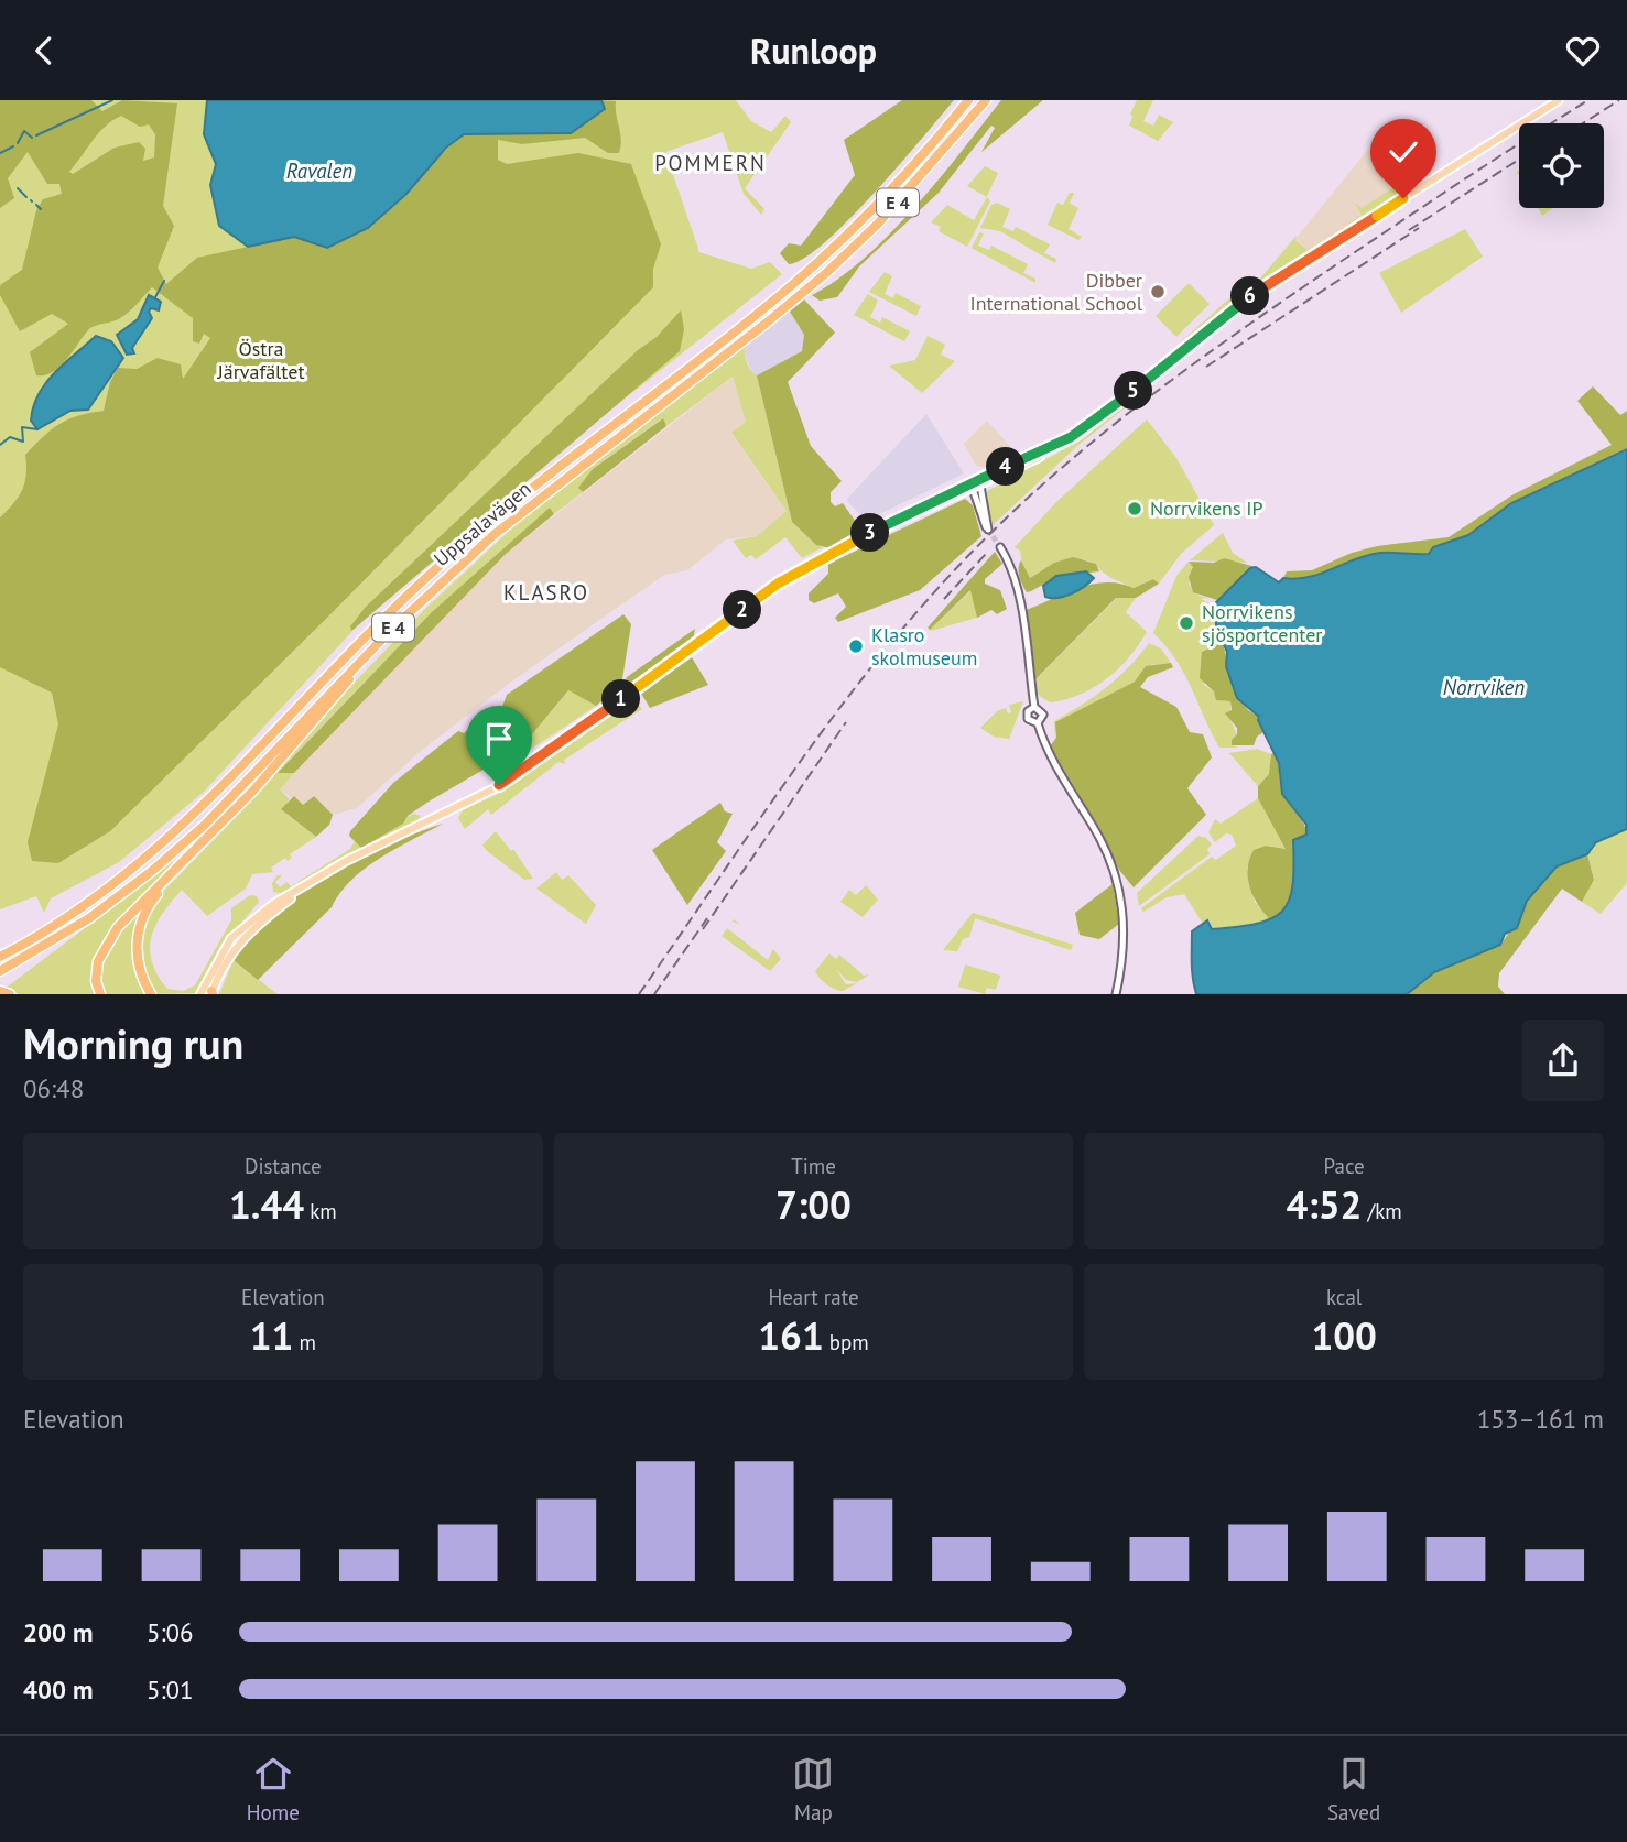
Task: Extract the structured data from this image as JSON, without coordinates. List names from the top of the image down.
{
  "streets": {
    "highway": ["E 4", "Uppsalavägen"]
  },
  "districts": ["POMMERN", "KLASRO"],
  "water": ["Ravalen", "Norrviken"],
  "parks": ["Östra Järvafältet"],
  "places": [
    "Dibber International School",
    "Norrvikens IP",
    "Norrvikens sjösportcenter",
    "Klasro skolmuseum"
  ],
  "page": {
    "header": "Runloop",
    "pins": [
      "6",
      "5",
      "4",
      "3",
      "2",
      "1"
    ],
    "heading": ["Morning run", "06:48"],
    "stats": [
      ["Distance", "1.44 km"],
      ["Time", "7:00"],
      ["Pace", "4:52 /km"],
      ["Elevation", "11 m"],
      ["Heart rate", "161 bpm"],
      ["kcal", "100"]
    ],
    "chart": ["Elevation", "153–161 m"],
    "list": [
      {
        "name": "200 m",
        "note": "5:06"
      },
      {
        "name": "400 m",
        "note": "5:01"
      }
    ],
    "tabs": ["Home", "Map", "Saved"]
  }
}
